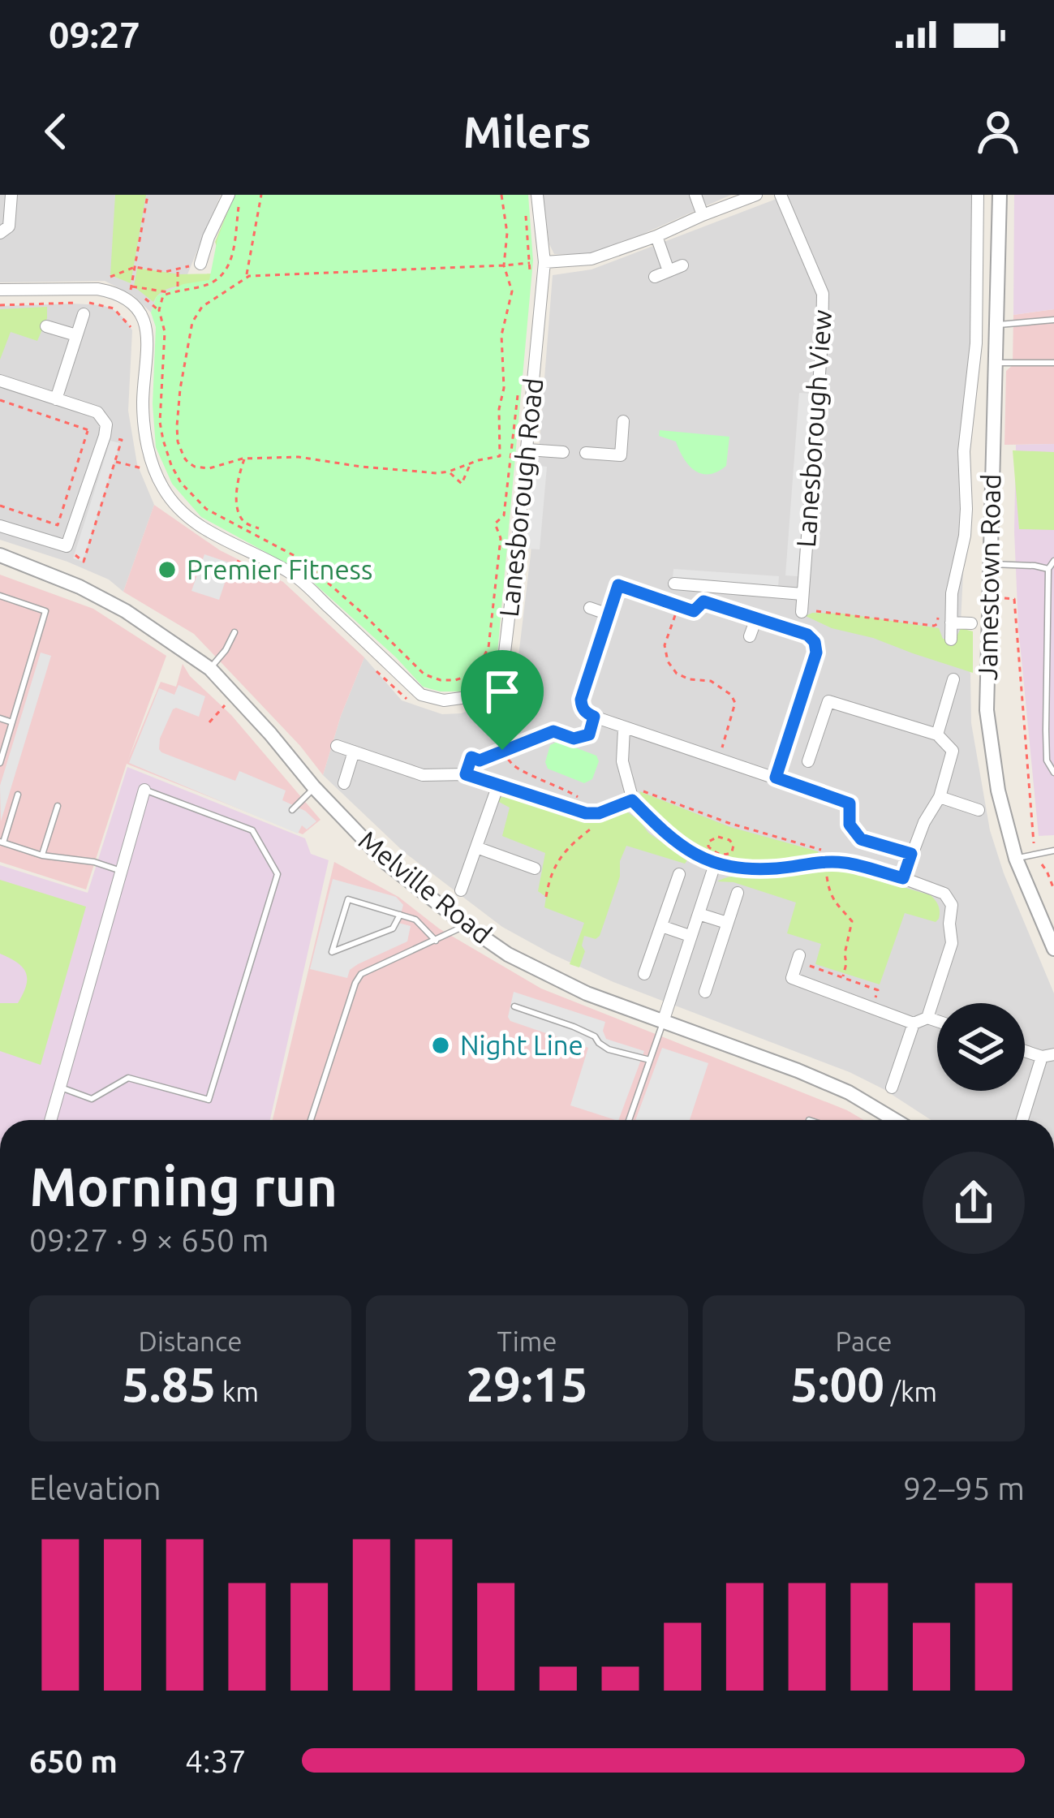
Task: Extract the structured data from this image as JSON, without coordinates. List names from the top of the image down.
{
  "streets": {
    "street": [
      "Lanesborough View",
      "Lanesborough Road",
      "Jamestown Road",
      "Melville Road"
    ]
  },
  "places": ["Premier Fitness", "Night Line"],
  "page": {
    "status": "09:27",
    "header": "Milers",
    "heading": ["Morning run", "09:27 · 9 × 650 m"],
    "stats": [
      ["Distance", "5.85 km"],
      ["Time", "29:15"],
      ["Pace", "5:00 /km"]
    ],
    "chart": ["Elevation", "92–95 m"],
    "list": [
      {
        "name": "650 m",
        "note": "4:37"
      }
    ]
  }
}
